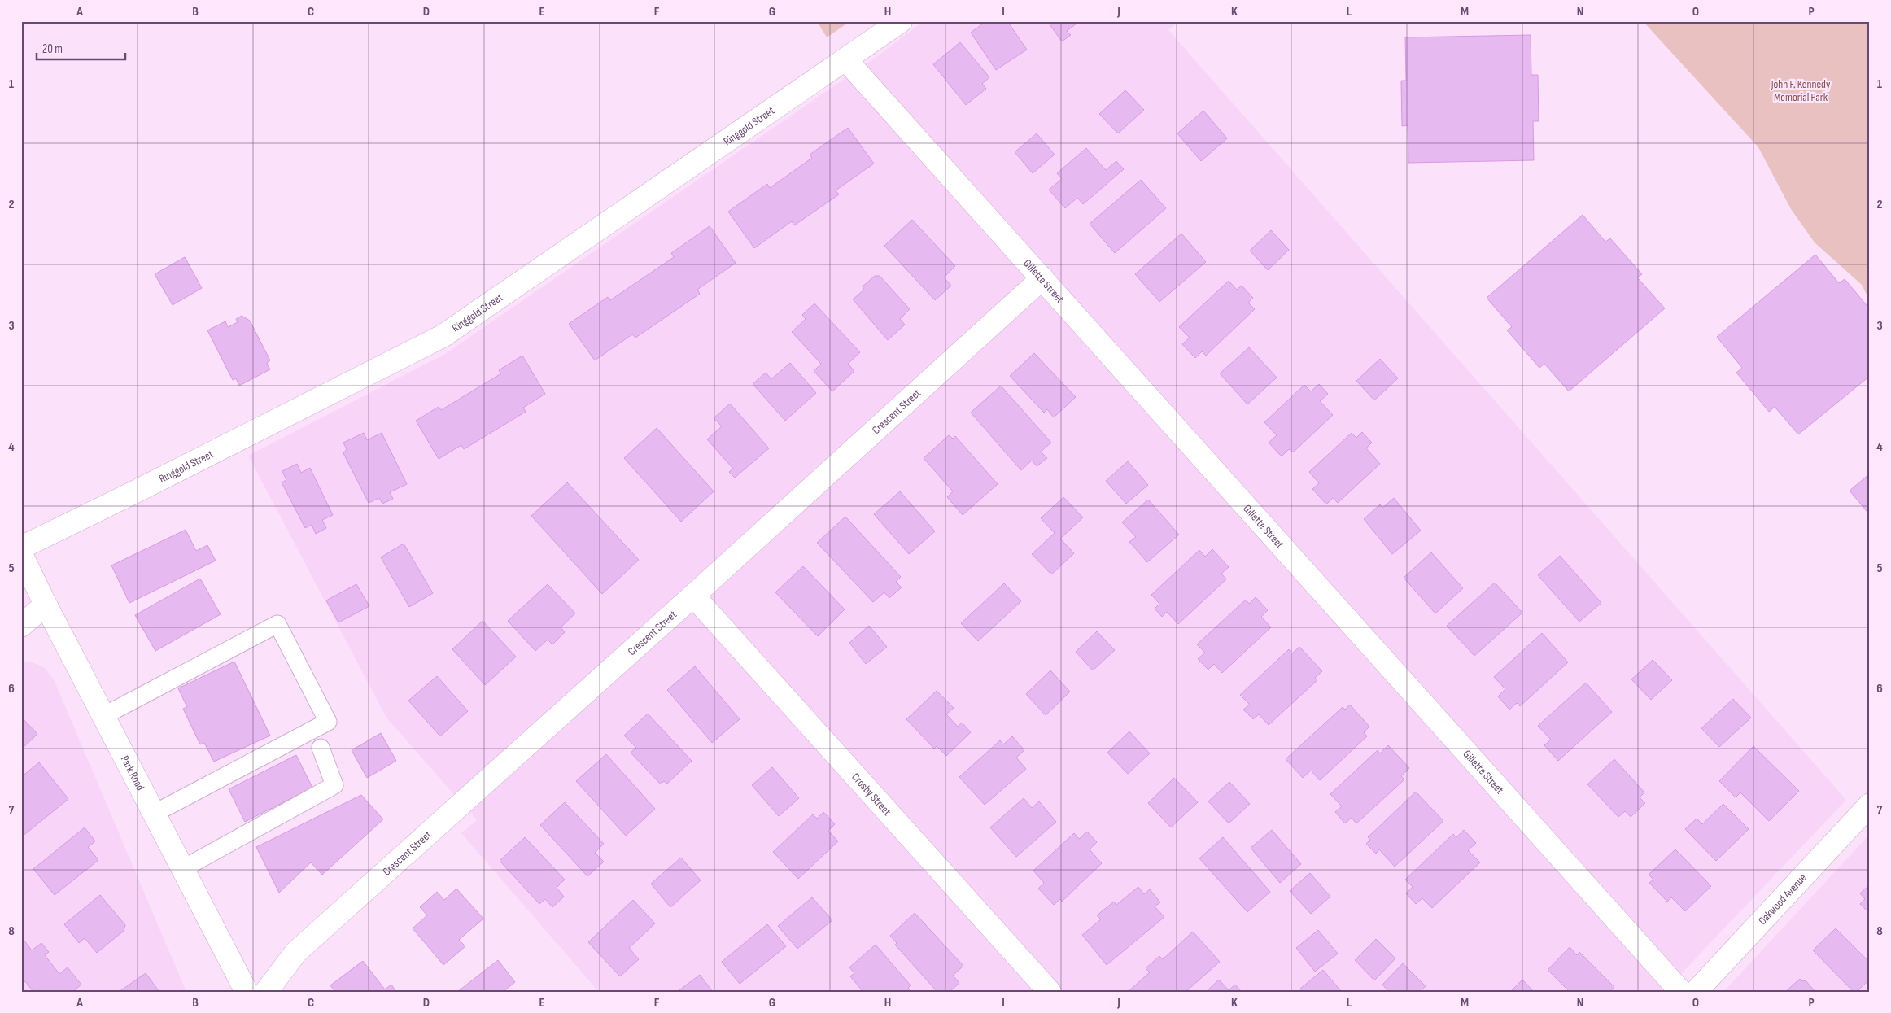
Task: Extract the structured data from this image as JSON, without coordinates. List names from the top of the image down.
{
  "streets": {
    "street": [
      "Ringgold Street",
      "Gillette Street",
      "Crescent Street",
      "Park Road",
      "Crosby Street",
      "Oakwood Avenue"
    ]
  },
  "crossings": [
    ["Ringgold Street", "Gillette Street"],
    ["Gillette Street", "Crescent Street"],
    ["Crescent Street", "Crosby Street"]
  ],
  "parks": ["John F. Kennedy Memorial Park"],
  "scale_bar": "20 m",
  "grid": {
    "columns": [
      "A",
      "B",
      "C",
      "D",
      "E",
      "F",
      "G",
      "H",
      "I",
      "J",
      "K",
      "L",
      "M",
      "N",
      "O",
      "P"
    ],
    "rows": [
      "1",
      "2",
      "3",
      "4",
      "5",
      "6",
      "7",
      "8"
    ]
  }
}
